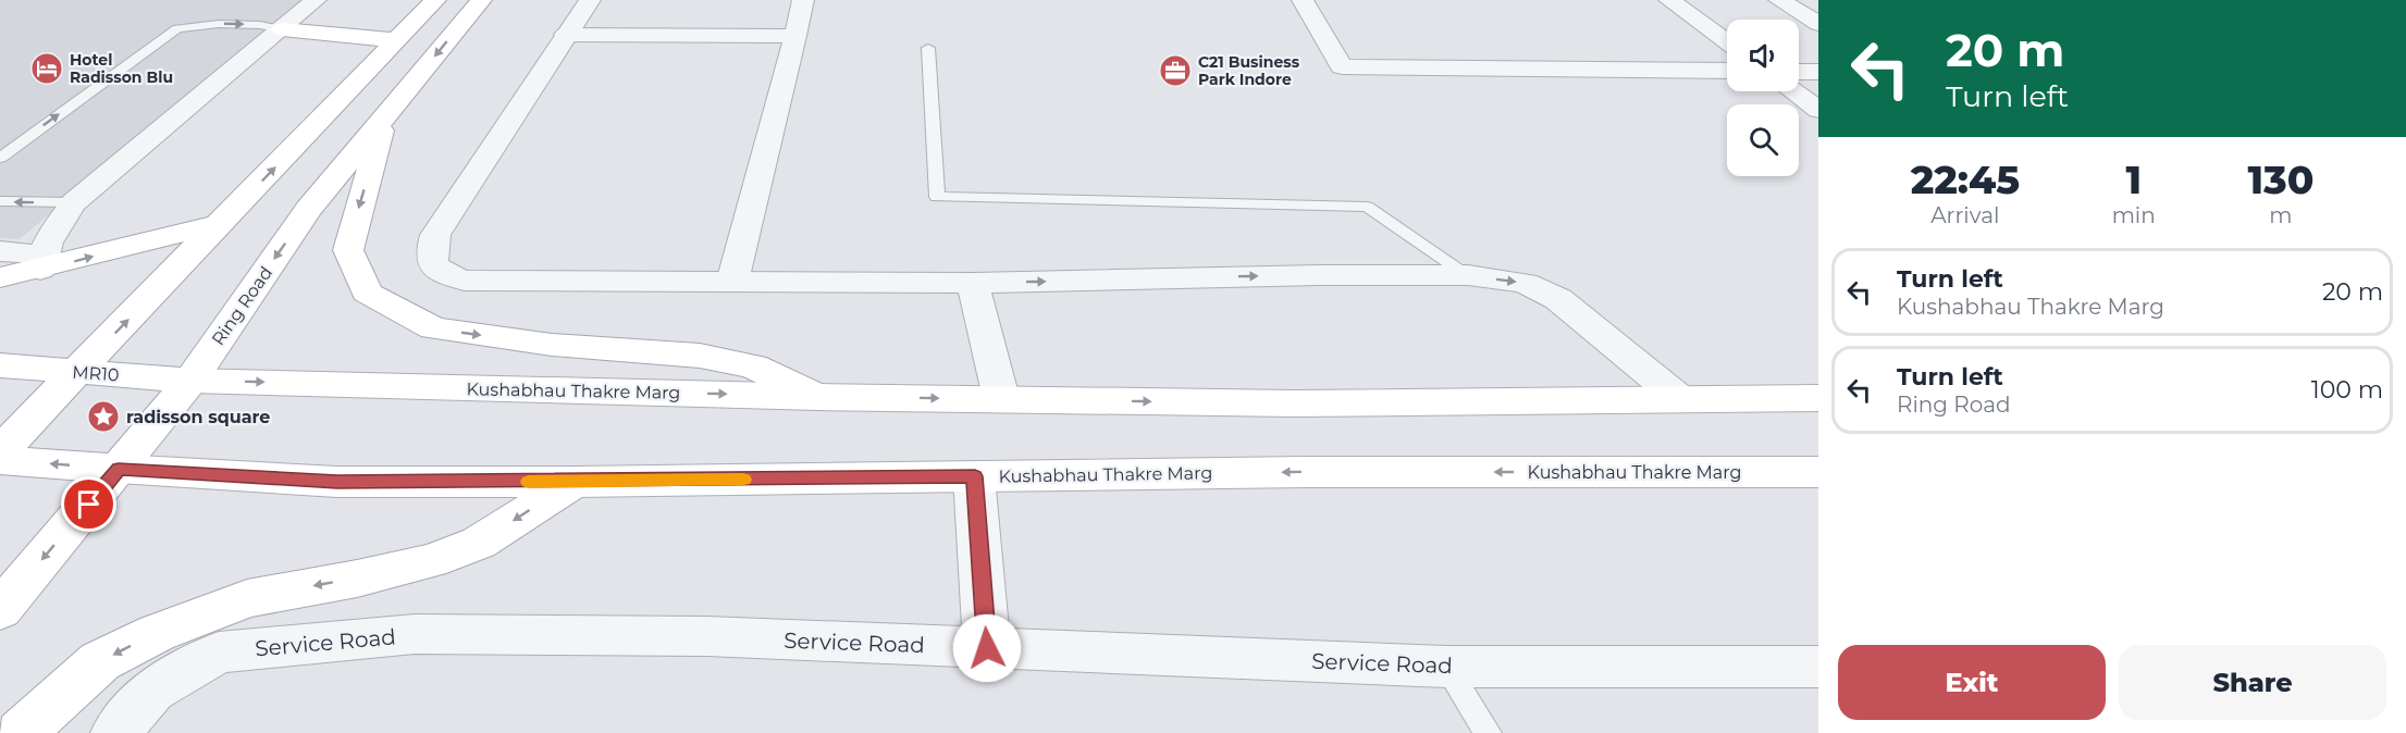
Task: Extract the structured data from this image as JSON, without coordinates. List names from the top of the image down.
{
  "streets": {
    "main road": ["Ring Road", "MR10", "Kushabhau Thakre Marg"],
    "street": ["Service Road"]
  },
  "crossings": [
    ["Ring Road", "MR10"],
    ["Ring Road", "Kushabhau Thakre Marg"],
    ["MR10", "Kushabhau Thakre Marg"]
  ],
  "places": {
    "hotel": ["Hotel Radisson Blu"],
    "office": ["C21 Business Park Indore"],
    "place": ["radisson square"]
  },
  "page": {
    "turn": ["20 m", "Turn left"],
    "eta": [
      "22:45",
      "Arrival",
      "1",
      "min",
      "130",
      "m"
    ],
    "list": [
      {
        "name": "Turn left",
        "note": "Kushabhau Thakre Marg",
        "value": "20 m"
      },
      {
        "name": "Turn left",
        "note": "Ring Road",
        "value": "100 m"
      }
    ],
    "buttons": ["Exit", "Share"]
  }
}
